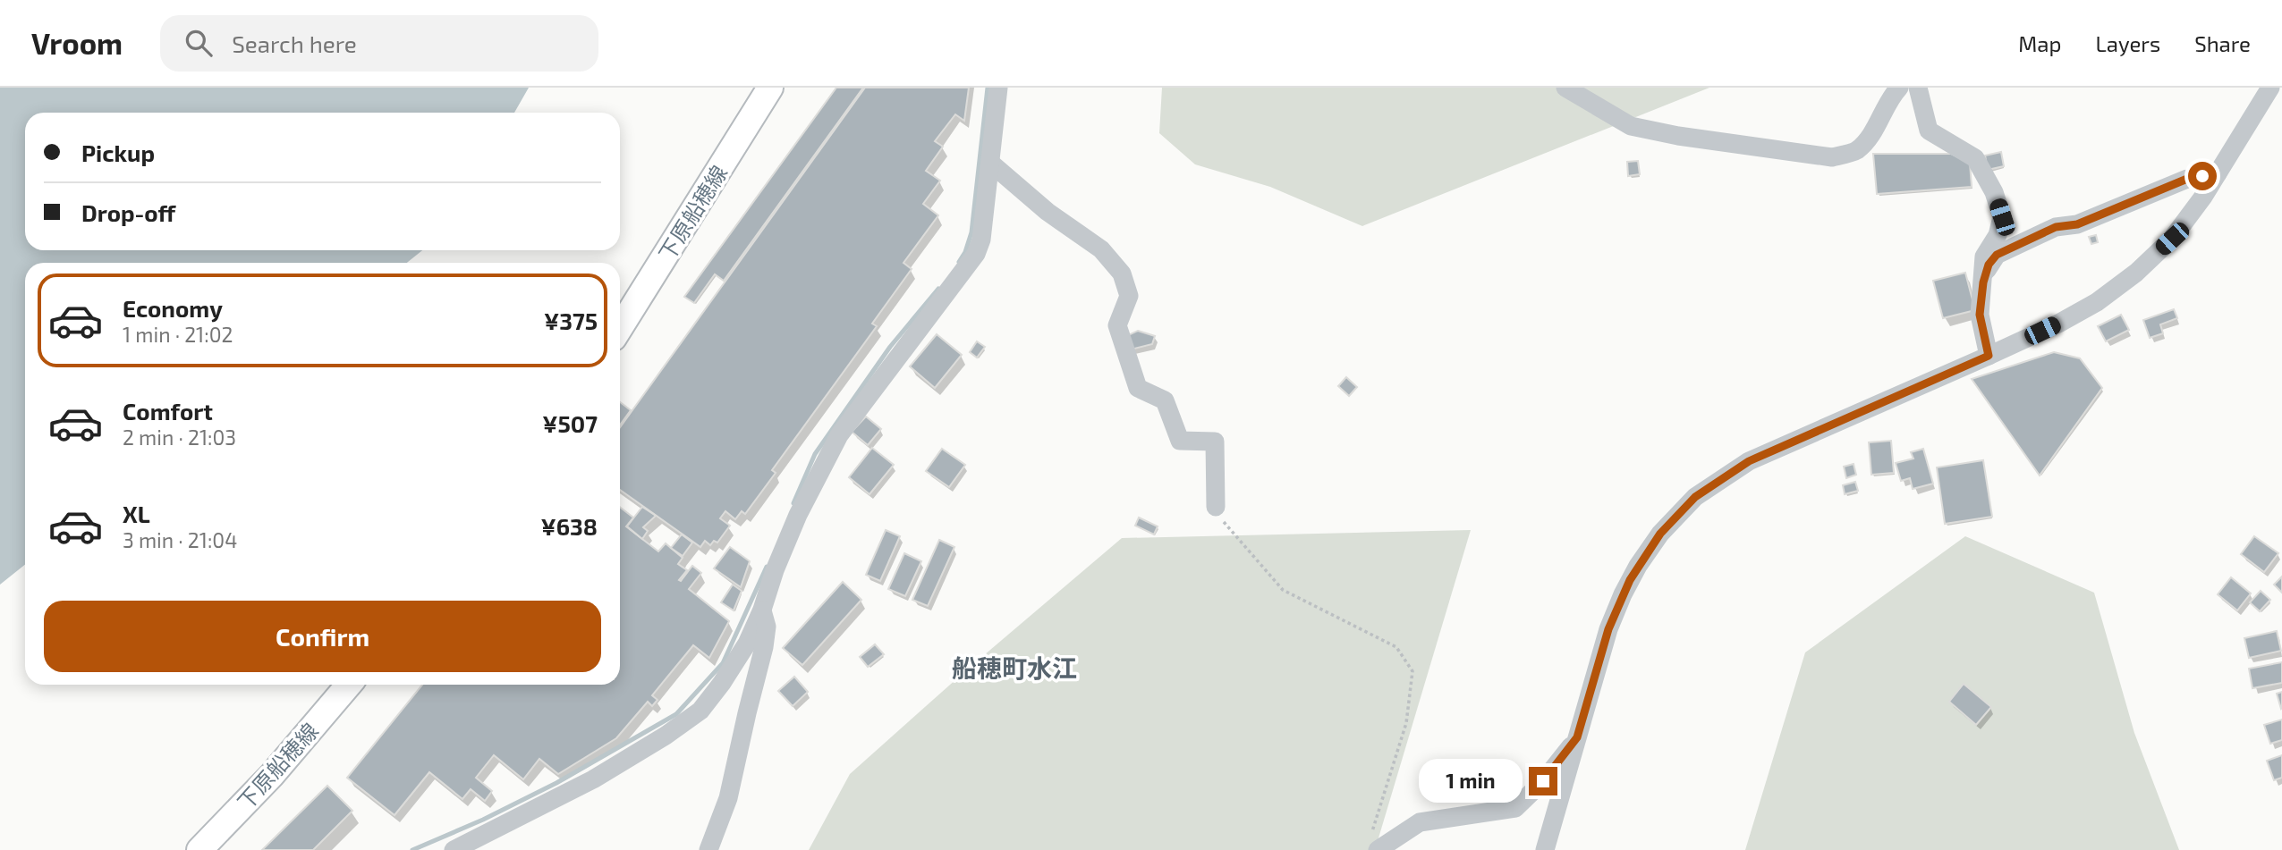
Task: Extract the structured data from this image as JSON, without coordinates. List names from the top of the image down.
{
  "streets": {
    "main road": ["下原船穂線"]
  },
  "districts": ["船穂町水江"],
  "page": {
    "header": "Vroom",
    "search": "Search here",
    "nav": ["Map", "Layers", "Share"],
    "banner": ["Pickup", "Drop-off"],
    "list": [
      {
        "name": "Economy",
        "note": "1 min · 21:02",
        "value": "¥375"
      },
      {
        "name": "Comfort",
        "note": "2 min · 21:03",
        "value": "¥507"
      },
      {
        "name": "XL",
        "note": "3 min · 21:04",
        "value": "¥638"
      }
    ],
    "buttons": "Confirm",
    "bubble": "1 min"
  }
}
